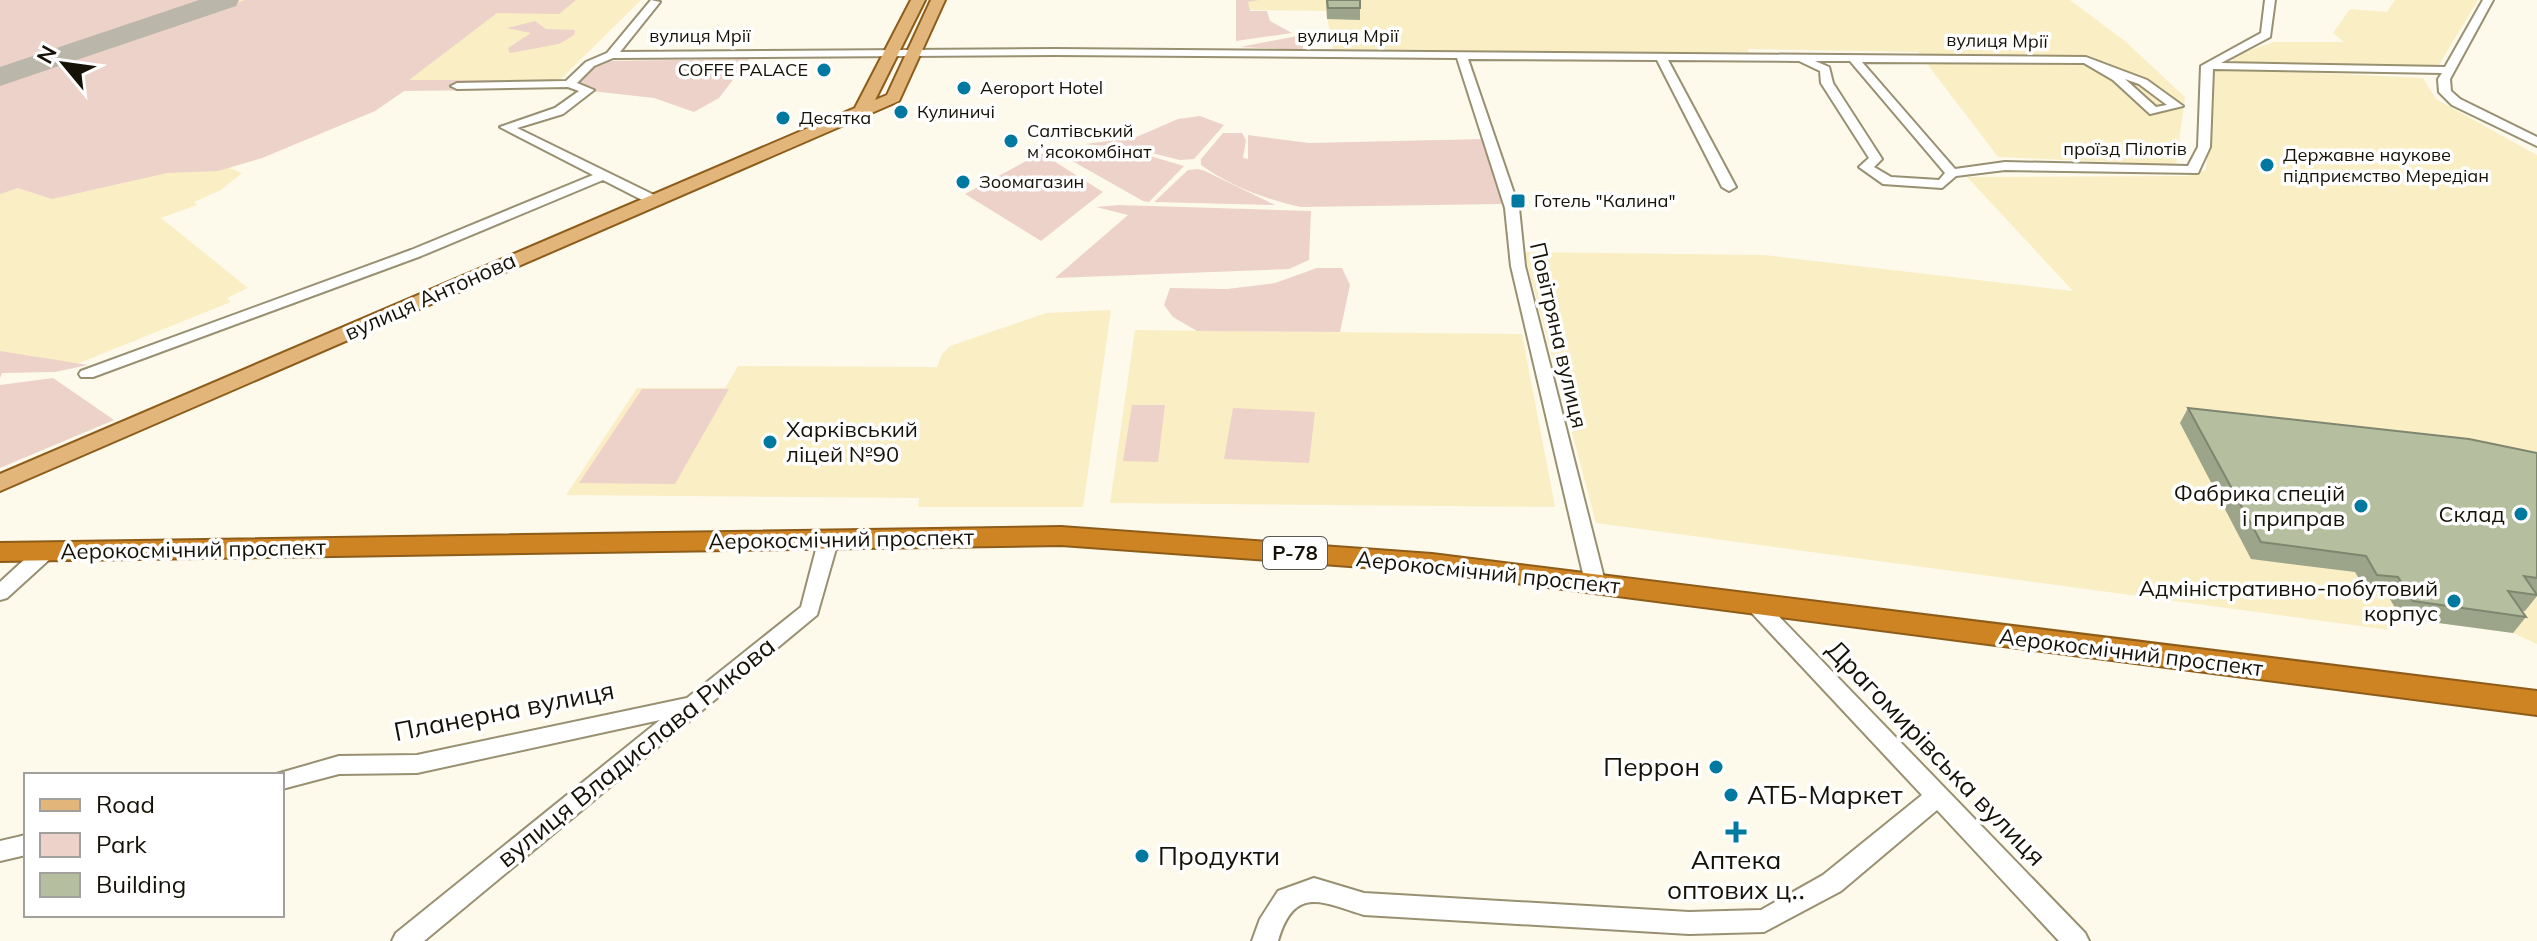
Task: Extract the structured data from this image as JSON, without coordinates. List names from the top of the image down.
{
  "streets": {
    "highway": ["Аерокосмічний проспект", "Р-78"],
    "main road": ["вулиця Антонова"],
    "street": [
      "вулиця Мрії",
      "проїзд Пілотів",
      "Повітряна вулиця",
      "Планерна вулиця",
      "вулиця Владислава Рикова",
      "Драгомирівська вулиця"
    ]
  },
  "crossings": [
    ["вулиця Мрії", "вулиця Антонова"],
    ["вулиця Мрії", "Повітряна вулиця"],
    ["Повітряна вулиця", "Аерокосмічний проспект"],
    ["Аерокосмічний проспект", "вулиця Владислава Рикова"],
    ["Аерокосмічний проспект", "Драгомирівська вулиця"],
    ["Планерна вулиця", "вулиця Владислава Рикова"]
  ],
  "places": {
    "other": [
      "COFFE PALACE",
      "Aeroport Hotel",
      "Кулиничі",
      "Десятка",
      "Салтівський мʼясокомбінат",
      "Державне наукове підприємство Мередіан",
      "Зоомагазин",
      "Харківський ліцей №90",
      "Фабрика спецій і приправ",
      "Склад",
      "Адміністративно-побутовий корпус",
      "Перрон",
      "АТБ-Маркет",
      "Продукти"
    ],
    "transit": ["Готель \"Калина\""],
    "health": ["Аптека оптових ц‥"]
  },
  "legend": ["Road", "Park", "Building"],
  "north": "top left"
}
